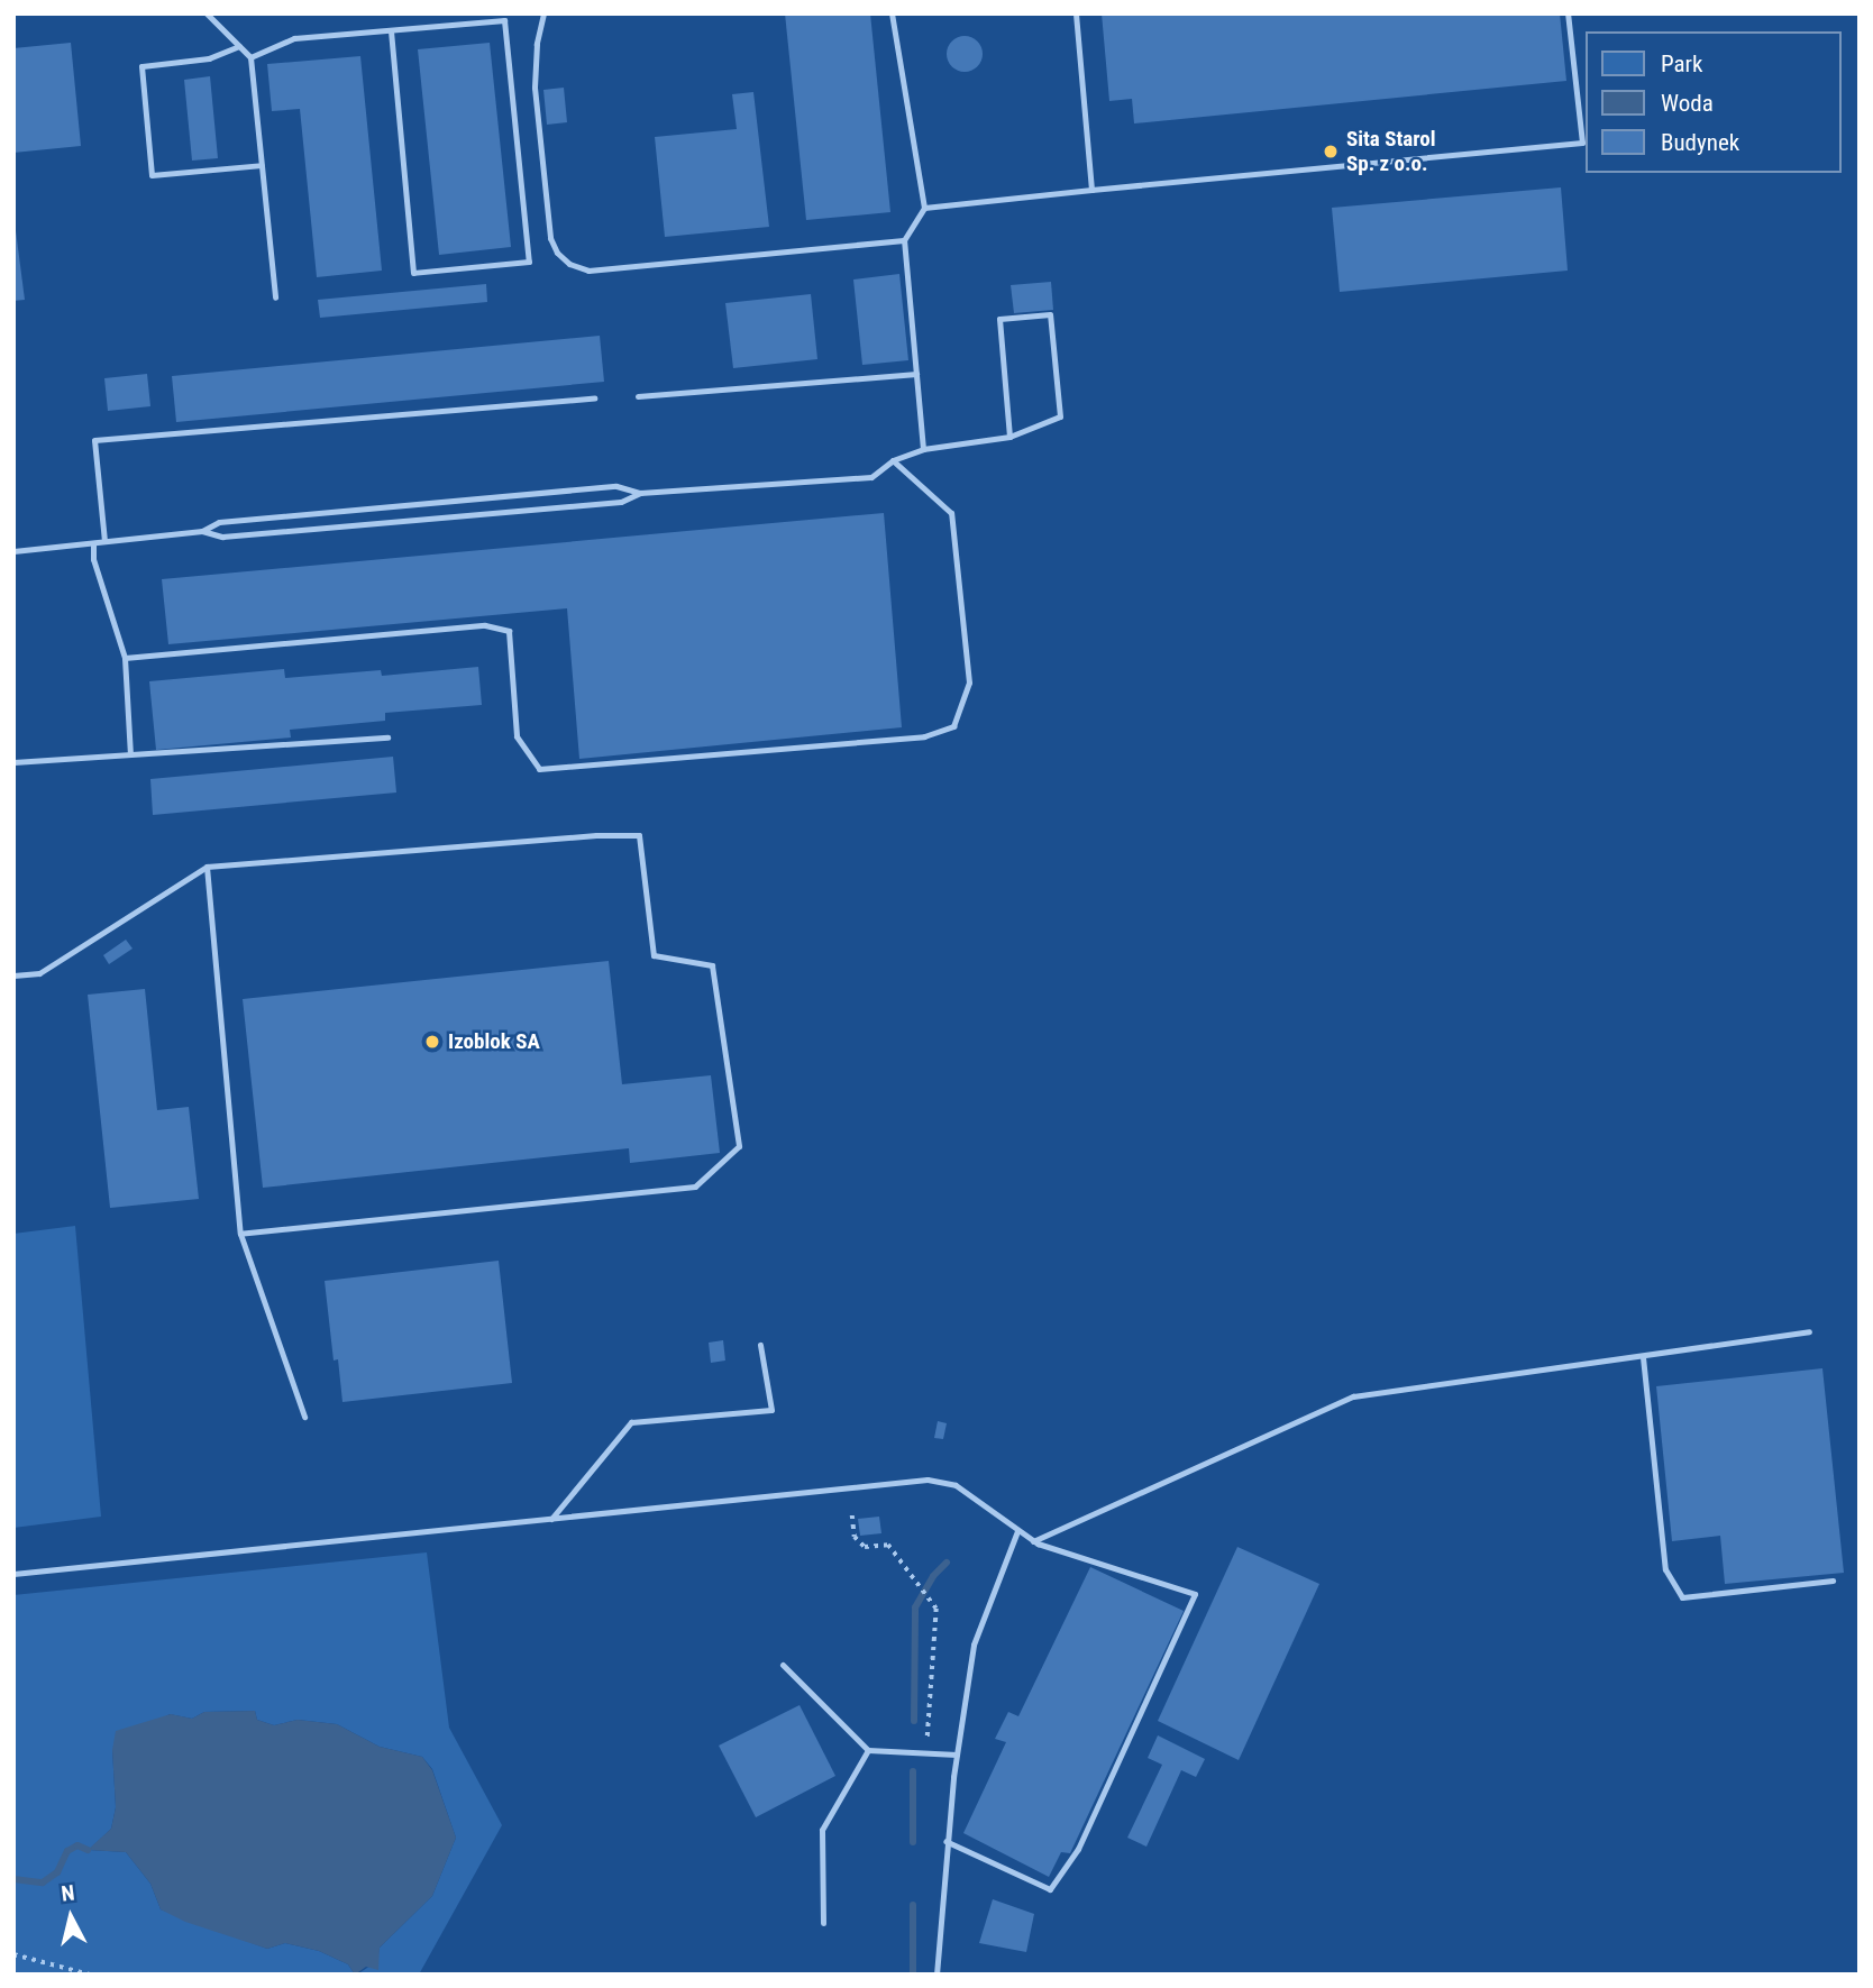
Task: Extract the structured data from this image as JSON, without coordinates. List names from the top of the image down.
{
  "places": ["Sita Starol Sp. z o.o.", "Izoblok SA"],
  "legend": ["Park", "Woda", "Budynek"],
  "north": "top"
}
